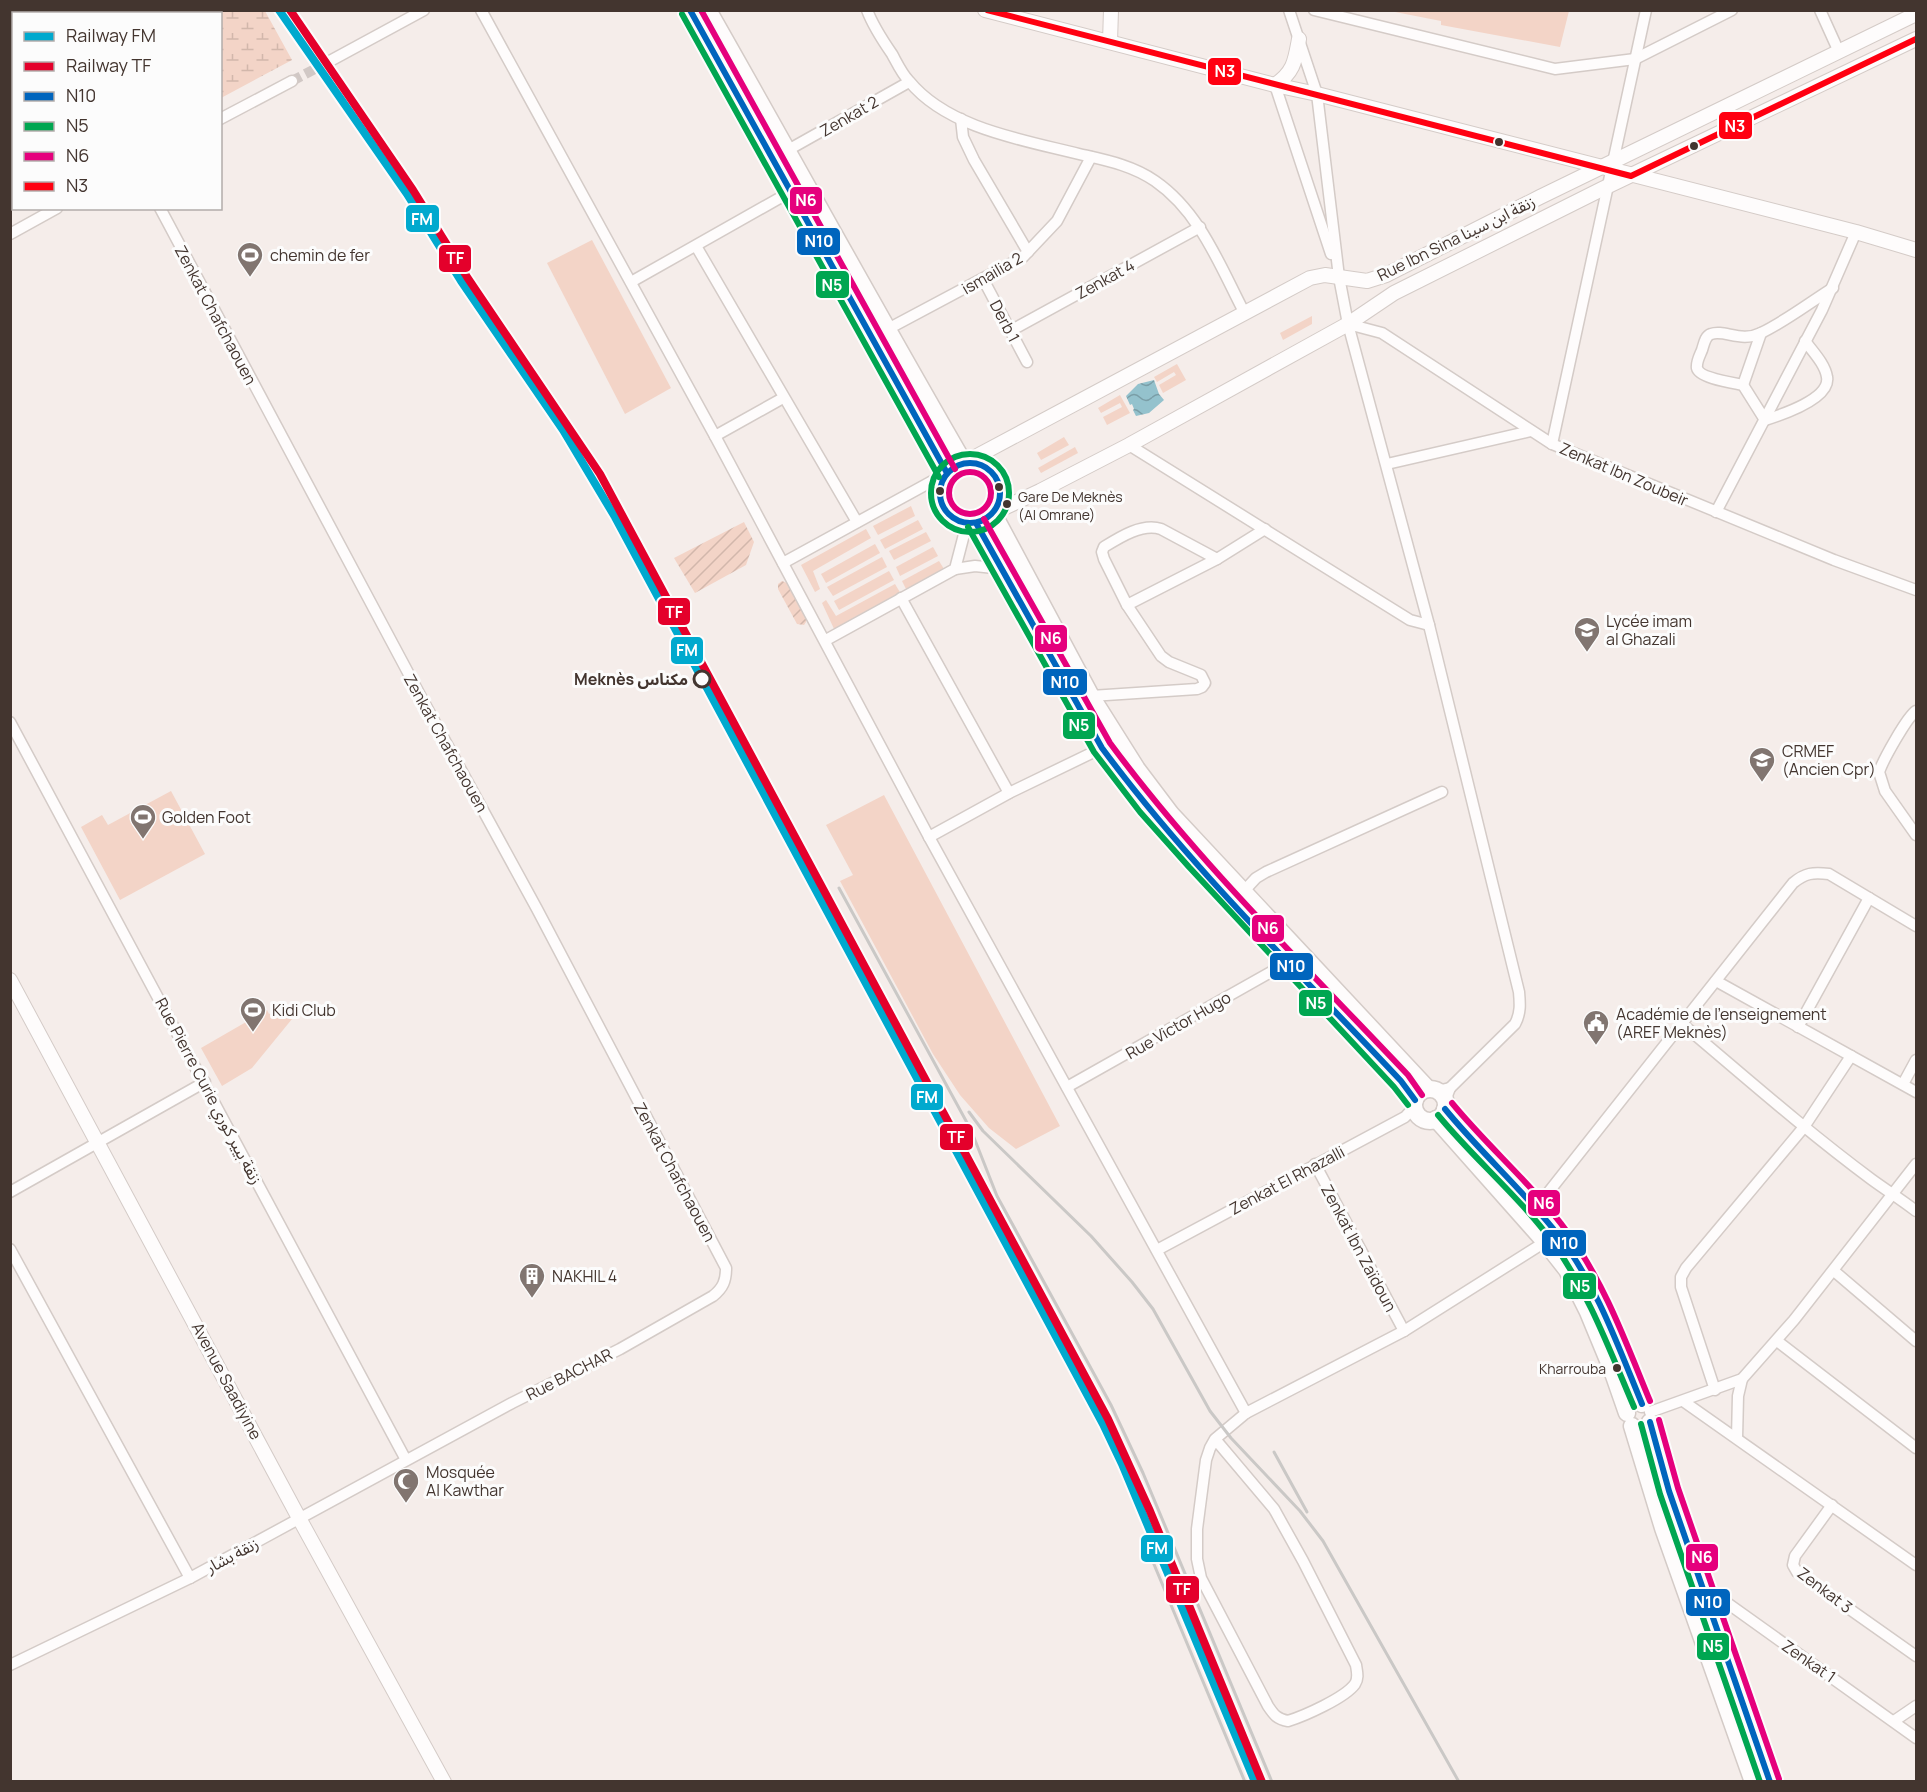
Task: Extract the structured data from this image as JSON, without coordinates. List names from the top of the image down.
{
  "streets": {
    "main road": ["Rue Ibn Sina زنقة ابن سينا", "Avenue Saadiyine"],
    "street": [
      "Zenkat 2",
      "ismailia 2",
      "Zenkat 4",
      "Zenkat Chafchaouen",
      "Derb 1",
      "Zenkat Ibn Zoubeir",
      "Rue Victor Hugo",
      "Rue Pierre Curie زنقة بيير كوري",
      "Zenkat El Rhazalli",
      "Zenkat Ibn Zaïdoun",
      "Rue BACHAR",
      "زنقة بشار",
      "Zenkat 3",
      "Zenkat 1"
    ]
  },
  "crossings": [
    ["Rue Ibn Sina زنقة ابن سينا", "Zenkat Ibn Zoubeir"],
    ["Rue Ibn Sina زنقة ابن سينا", "Zenkat El Rhazalli"],
    ["ismailia 2", "Derb 1"],
    ["Zenkat 4", "Derb 1"],
    ["Zenkat Chafchaouen", "Rue BACHAR"],
    ["Zenkat Ibn Zoubeir", "Zenkat El Rhazalli"],
    ["Rue Pierre Curie زنقة بيير كوري", "Rue BACHAR"],
    ["Rue Pierre Curie زنقة بيير كوري", "زنقة بشار"],
    ["Zenkat El Rhazalli", "Zenkat Ibn Zaïdoun"],
    ["Rue BACHAR", "زنقة بشار"],
    ["Avenue Saadiyine", "زنقة بشار"]
  ],
  "places": {
    "sports": ["chemin de fer", "Golden Foot", "Kidi Club"],
    "other": ["Gare De Meknès (Al Omrane)", "Meknès مكناس", "Kharrouba"],
    "school or university": ["Lycée imam al Ghazali", "CRMEF (Ancien Cpr)"],
    "public building": ["Académie de l'enseignement (AREF Meknès)"],
    "building": ["NAKHIL 4"],
    "mosque": ["Mosquée Al Kawthar"]
  },
  "lines": [
    "rail line FM",
    "rail line TF",
    "transit line N10",
    "transit line N6",
    "transit line N3",
    "transit line N5"
  ],
  "legend": [
    "Railway FM",
    "Railway TF",
    "N10",
    "N5",
    "N6",
    "N3"
  ]
}
